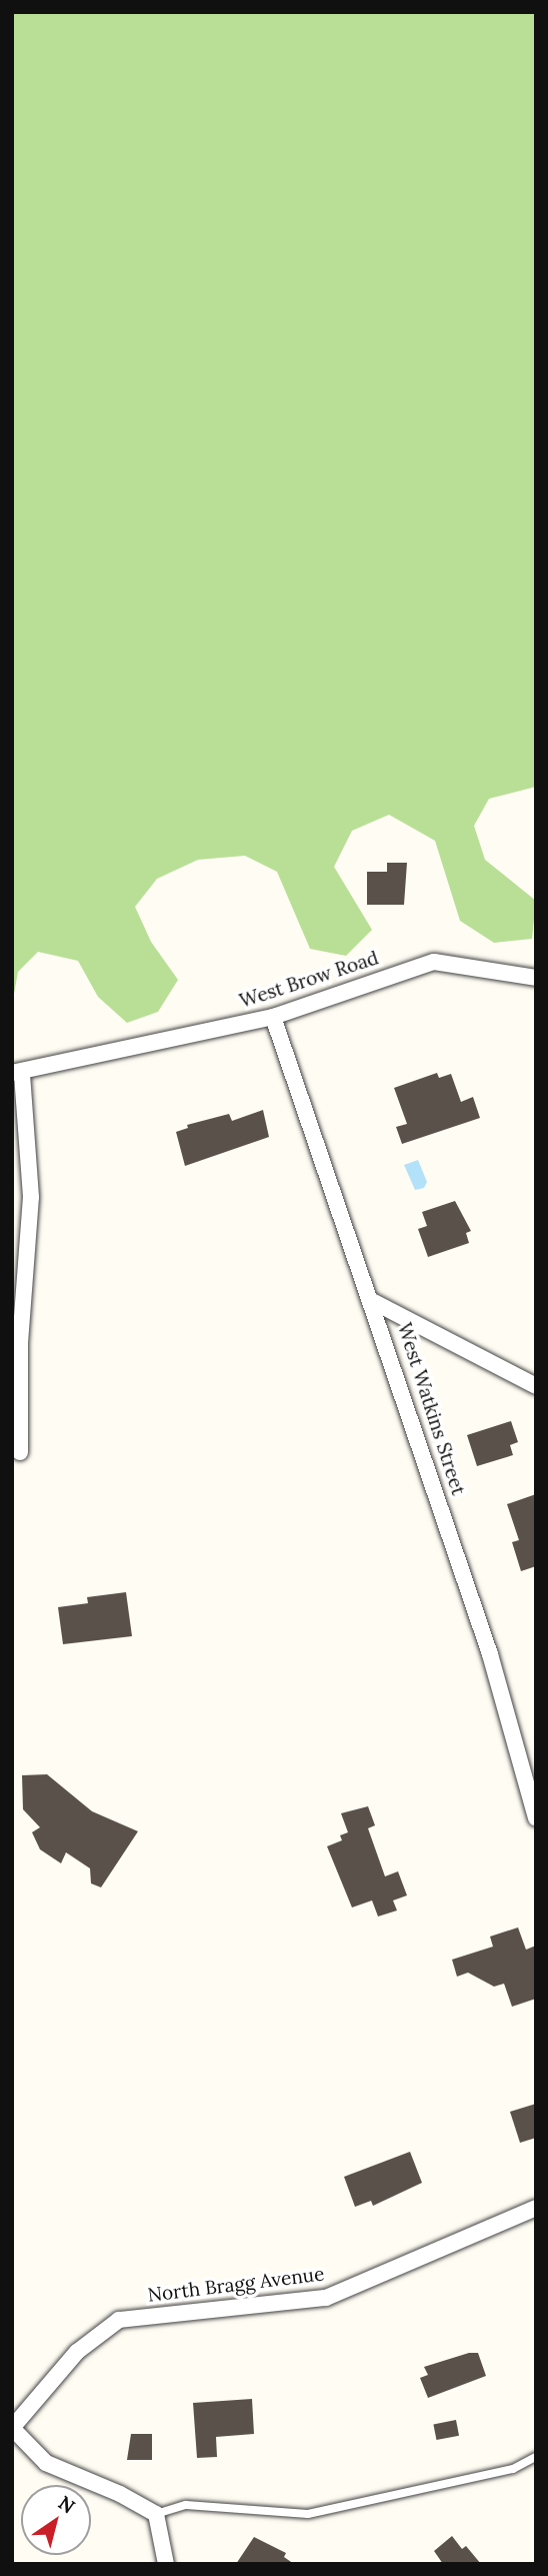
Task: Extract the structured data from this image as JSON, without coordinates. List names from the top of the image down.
{
  "streets": {
    "street": ["West Brow Road", "West Watkins Street", "North Bragg Avenue"]
  },
  "crossings": [
    ["West Brow Road", "West Watkins Street"]
  ],
  "north": "top right"
}
